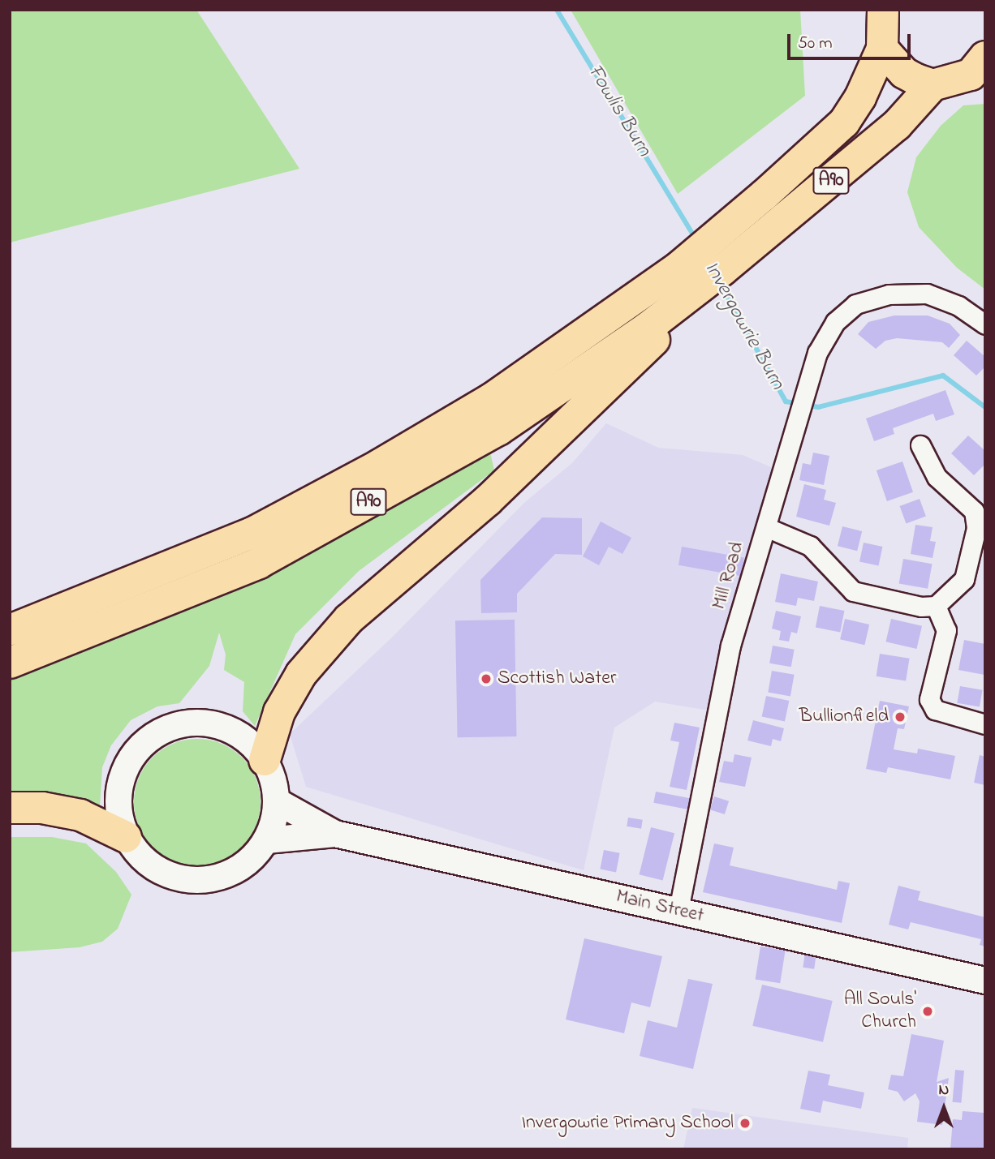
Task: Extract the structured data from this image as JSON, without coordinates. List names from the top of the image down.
{
  "streets": {
    "highway": ["A90"],
    "street": ["Mill Road", "Main Street"]
  },
  "crossings": [
    ["Mill Road", "Main Street"]
  ],
  "water": ["Fowlis Burn", "Invergowrie Burn"],
  "places": [
    "Scottish Water",
    "Bullionfield",
    "All Souls' Church",
    "Invergowrie Primary School"
  ],
  "scale_bar": "50 m",
  "north": "top"
}
